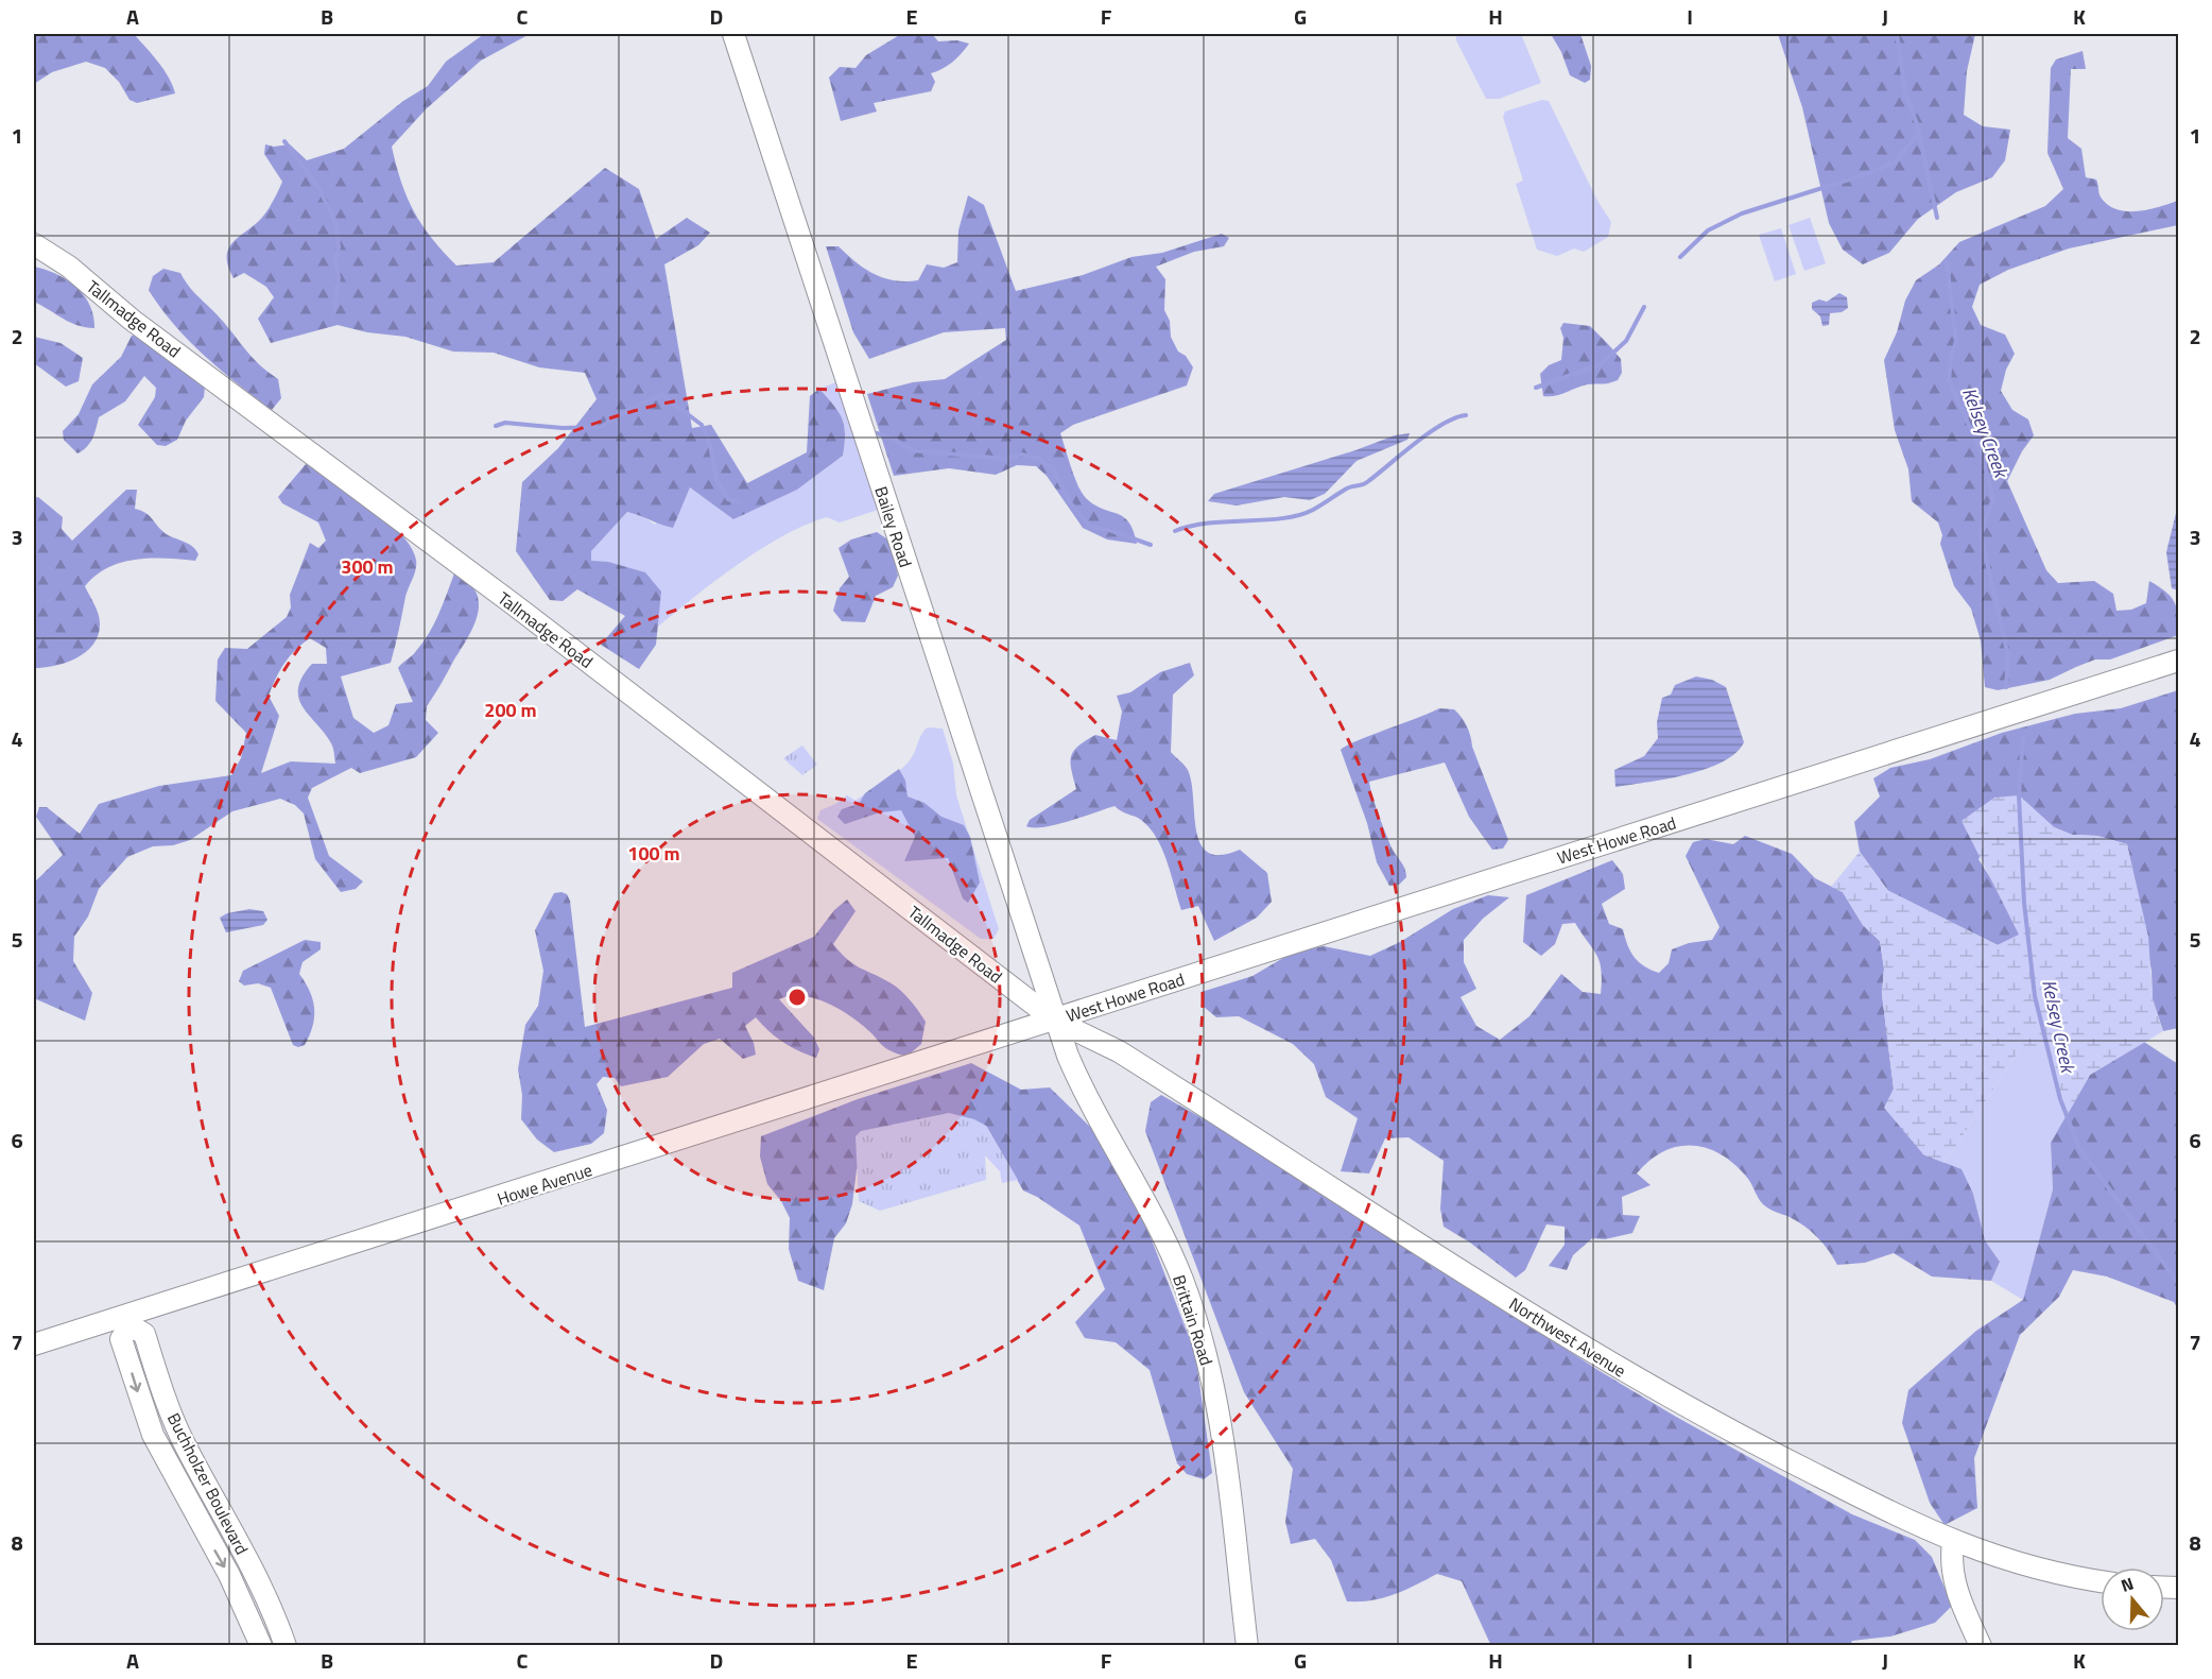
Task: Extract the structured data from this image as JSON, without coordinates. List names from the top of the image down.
{
  "streets": {
    "street": [
      "Tallmadge Road",
      "Bailey Road",
      "West Howe Road",
      "Howe Avenue",
      "Brittain Road",
      "Northwest Avenue",
      "Buchholzer Boulevard"
    ]
  },
  "crossings": [
    ["Tallmadge Road", "Bailey Road"],
    ["Tallmadge Road", "West Howe Road"],
    ["Tallmadge Road", "Howe Avenue"],
    ["Tallmadge Road", "Brittain Road"],
    ["Tallmadge Road", "Northwest Avenue"],
    ["Bailey Road", "West Howe Road"],
    ["Bailey Road", "Howe Avenue"],
    ["Bailey Road", "Brittain Road"],
    ["Bailey Road", "Northwest Avenue"],
    ["West Howe Road", "Howe Avenue"],
    ["West Howe Road", "Brittain Road"],
    ["West Howe Road", "Northwest Avenue"],
    ["Howe Avenue", "Brittain Road"],
    ["Howe Avenue", "Northwest Avenue"],
    ["Howe Avenue", "Buchholzer Boulevard"],
    ["Brittain Road", "Northwest Avenue"]
  ],
  "water": ["Kelsey Creek"],
  "north": "top",
  "grid": {
    "columns": [
      "A",
      "B",
      "C",
      "D",
      "E",
      "F",
      "G",
      "H",
      "I",
      "J",
      "K"
    ],
    "rows": [
      "1",
      "2",
      "3",
      "4",
      "5",
      "6",
      "7",
      "8"
    ]
  },
  "rings": ["300 m", "200 m", "100 m"]
}
